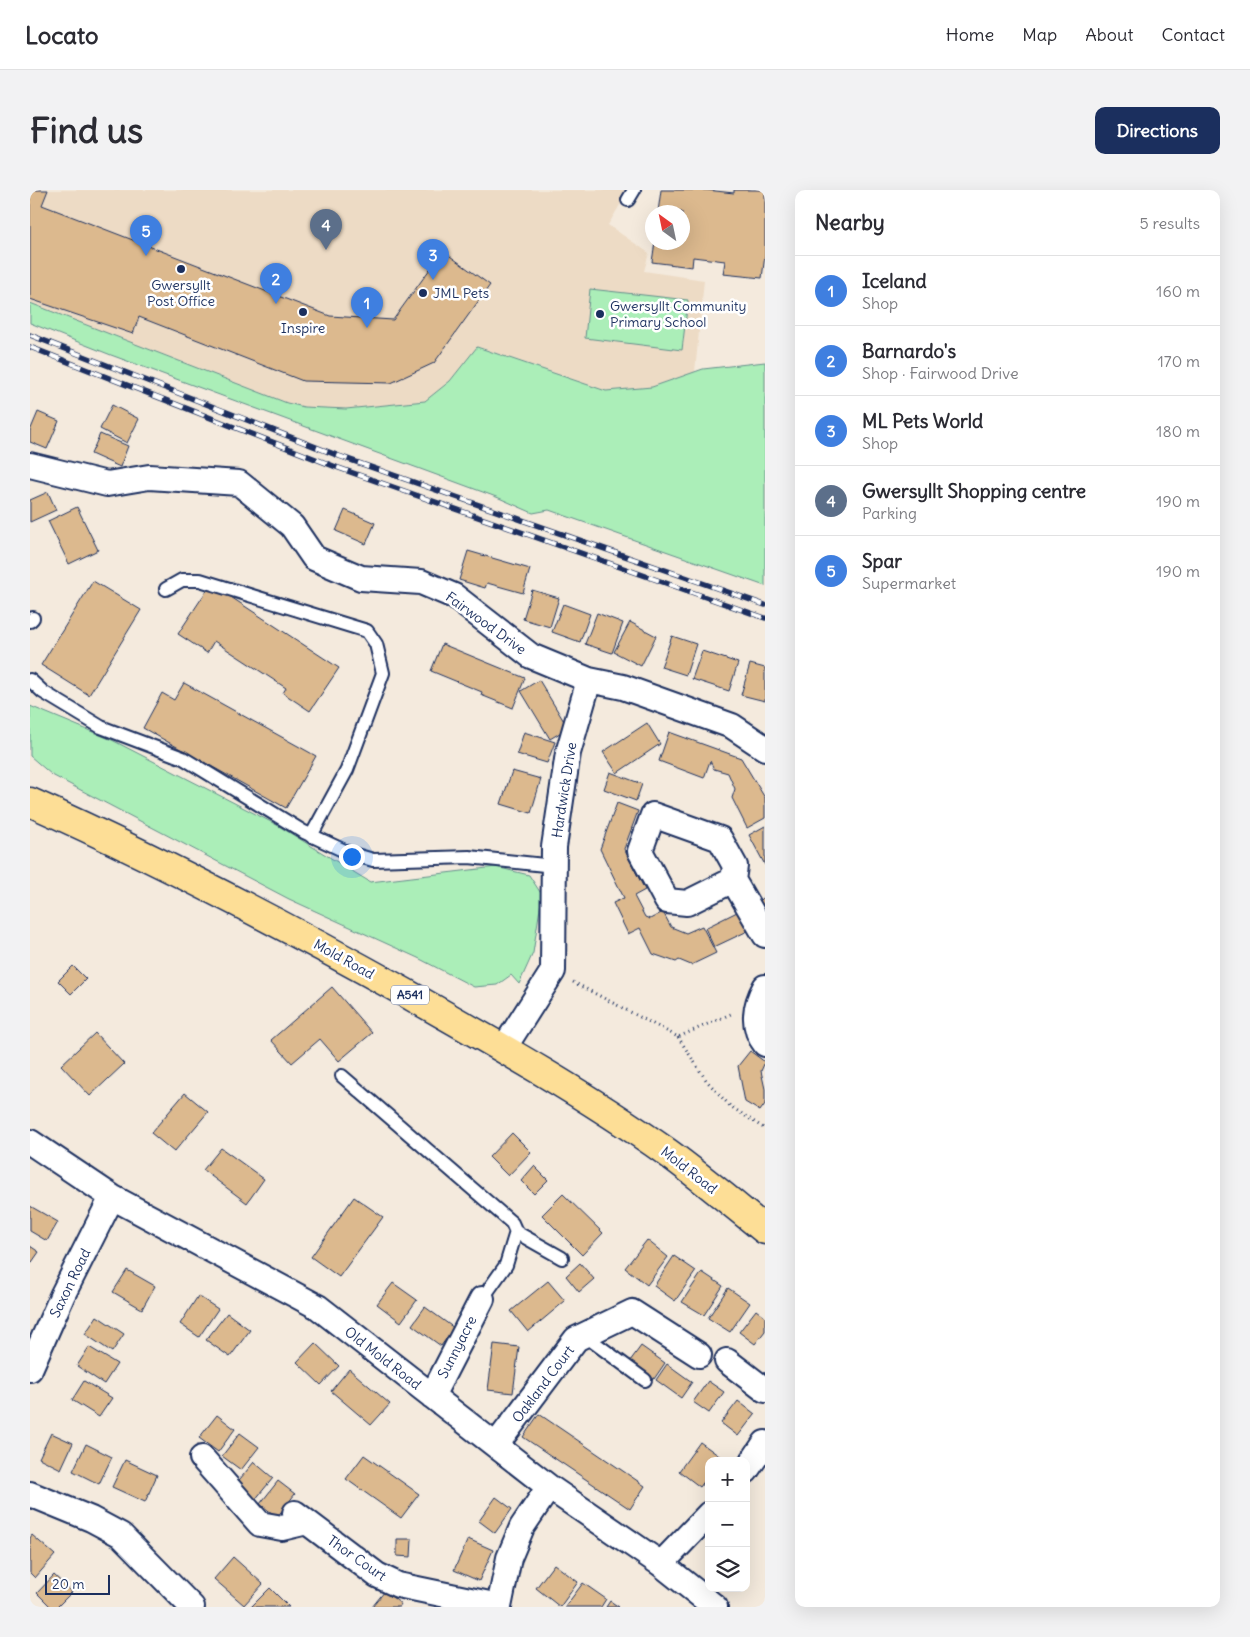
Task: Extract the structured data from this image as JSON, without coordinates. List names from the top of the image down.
{
  "streets": {
    "main road": ["Mold Road", "A541"],
    "street": [
      "Fairwood Drive",
      "Hardwick Drive",
      "Saxon Road",
      "Sunnyacre",
      "Old Mold Road",
      "Oakland Court",
      "Thor Court"
    ]
  },
  "crossings": [
    ["Fairwood Drive", "Hardwick Drive"],
    ["Saxon Road", "Old Mold Road"],
    ["Sunnyacre", "Old Mold Road"],
    ["Old Mold Road", "Oakland Court"]
  ],
  "places": [
    "Gwersyllt Post Office",
    "JML Pets",
    "Inspire",
    "Gwersyllt Community Primary School"
  ],
  "scale_bar": "20 m",
  "north": "top left",
  "page": {
    "header": "Locato",
    "nav": [
      "Home",
      "Map",
      "About",
      "Contact"
    ],
    "buttons": "Directions",
    "title": "Find us",
    "heading": ["Nearby", "5 results"],
    "pins": [
      "4",
      "5",
      "3",
      "2",
      "1"
    ],
    "list": [
      {
        "mark": "1",
        "name": "Iceland",
        "note": "Shop",
        "value": "160 m"
      },
      {
        "mark": "2",
        "name": "Barnardo's",
        "note": "Shop · Fairwood Drive",
        "value": "170 m"
      },
      {
        "mark": "3",
        "name": "ML Pets World",
        "note": "Shop",
        "value": "180 m"
      },
      {
        "mark": "4",
        "name": "Gwersyllt Shopping centre",
        "note": "Parking",
        "value": "190 m"
      },
      {
        "mark": "5",
        "name": "Spar",
        "note": "Supermarket",
        "value": "190 m"
      }
    ],
    "map_buttons": ["+", "−"],
    "scale": "20 m"
  }
}
